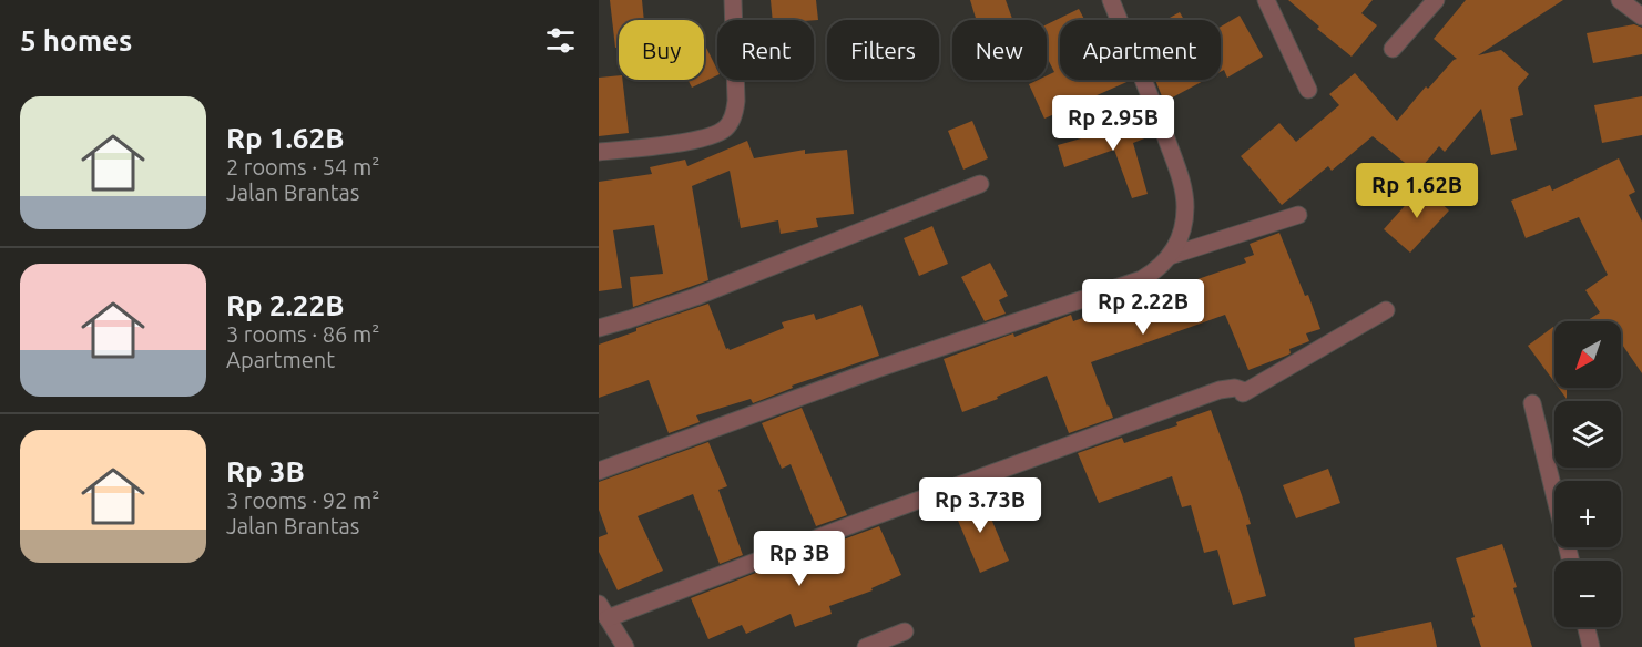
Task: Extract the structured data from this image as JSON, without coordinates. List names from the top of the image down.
{
  "north": "bottom left",
  "page": {
    "heading": "5 homes",
    "chip": [
      "Buy",
      "Rent",
      "Filters",
      "New",
      "Apartment"
    ],
    "list": [
      {
        "name": "Rp 1.62B",
        "note": "2 rooms · 54 m² · Jalan Brantas"
      },
      {
        "name": "Rp 2.22B",
        "note": "3 rooms · 86 m² · Apartment"
      },
      {
        "name": "Rp 3B",
        "note": "3 rooms · 92 m² · Jalan Brantas"
      }
    ],
    "price": [
      "Rp 2.95B",
      "Rp 1.62B",
      "Rp 2.22B",
      "Rp 3.73B",
      "Rp 3B"
    ],
    "map_buttons": ["+", "−"]
  }
}
